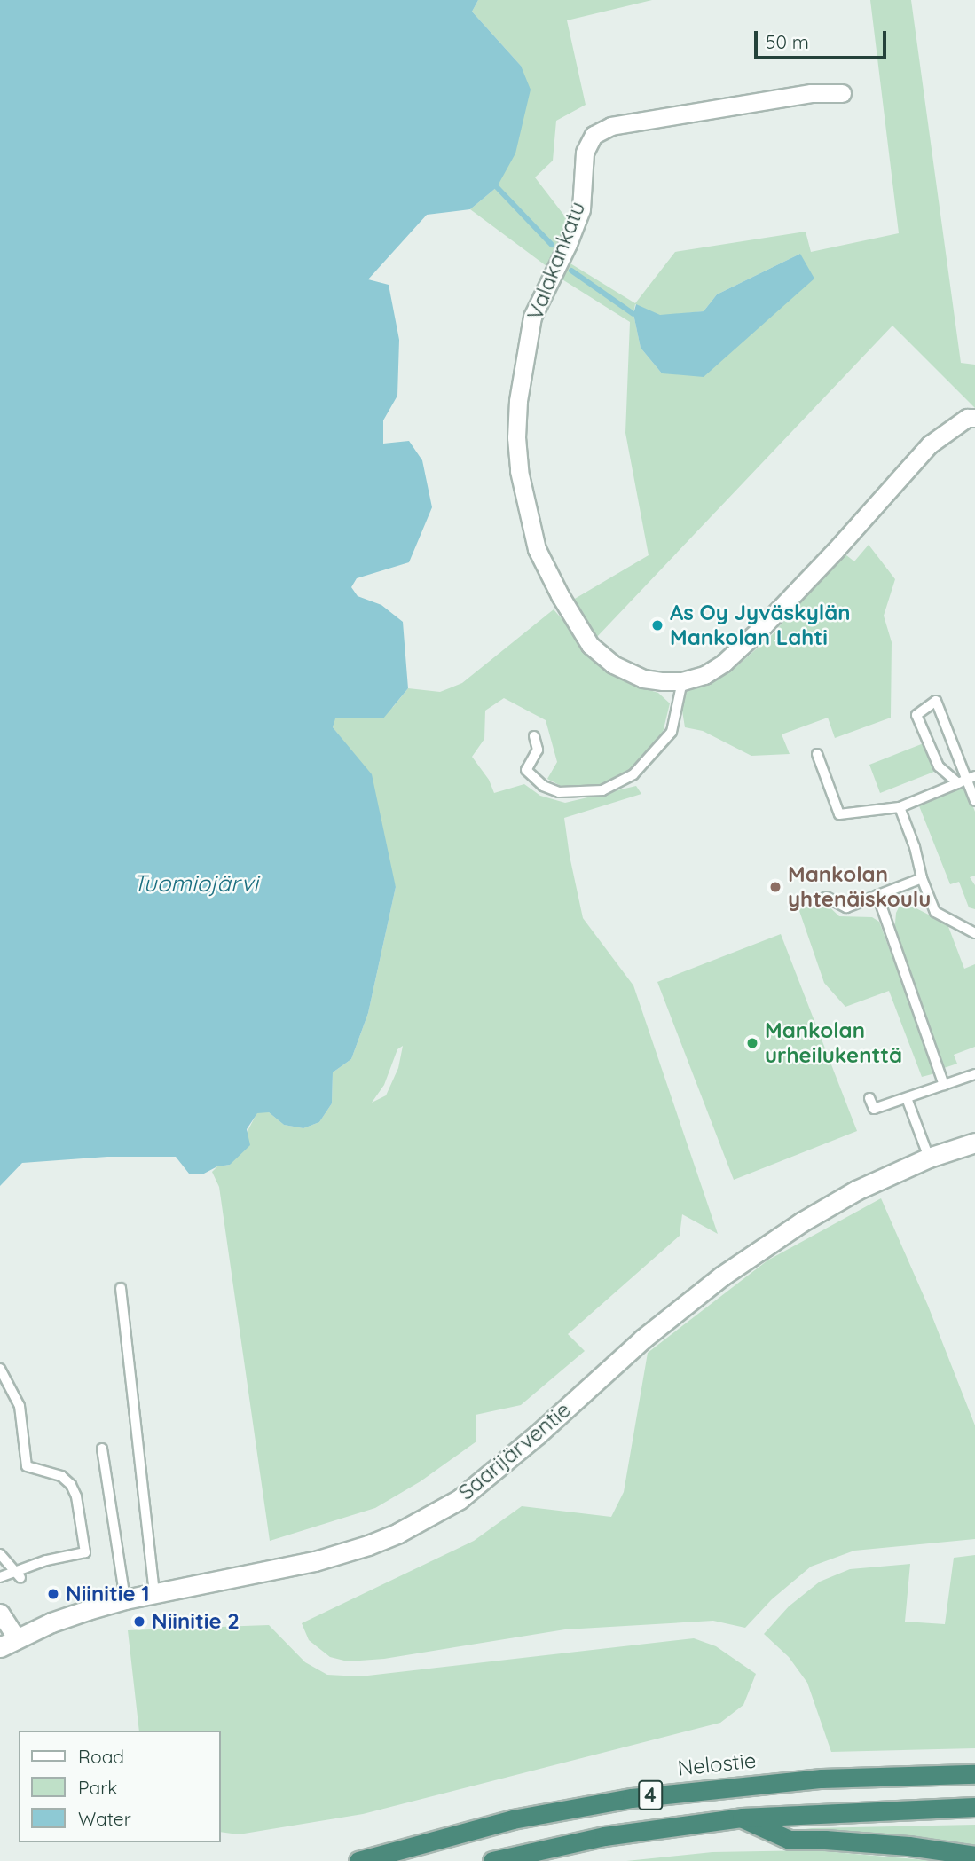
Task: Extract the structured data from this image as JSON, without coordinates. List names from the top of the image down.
{
  "streets": {
    "highway": ["Nelostie", "4"],
    "main road": ["Saarijärventie"],
    "street": ["Valakankatu"]
  },
  "water": ["Tuomiojärvi"],
  "places": [
    "As Oy Jyväskylän Mankolan Lahti",
    "Mankolan yhtenäiskoulu",
    "Mankolan urheilukenttä",
    "Niinitie 1",
    "Niinitie 2"
  ],
  "legend": ["Road", "Park", "Water"],
  "scale_bar": "50 m"
}
